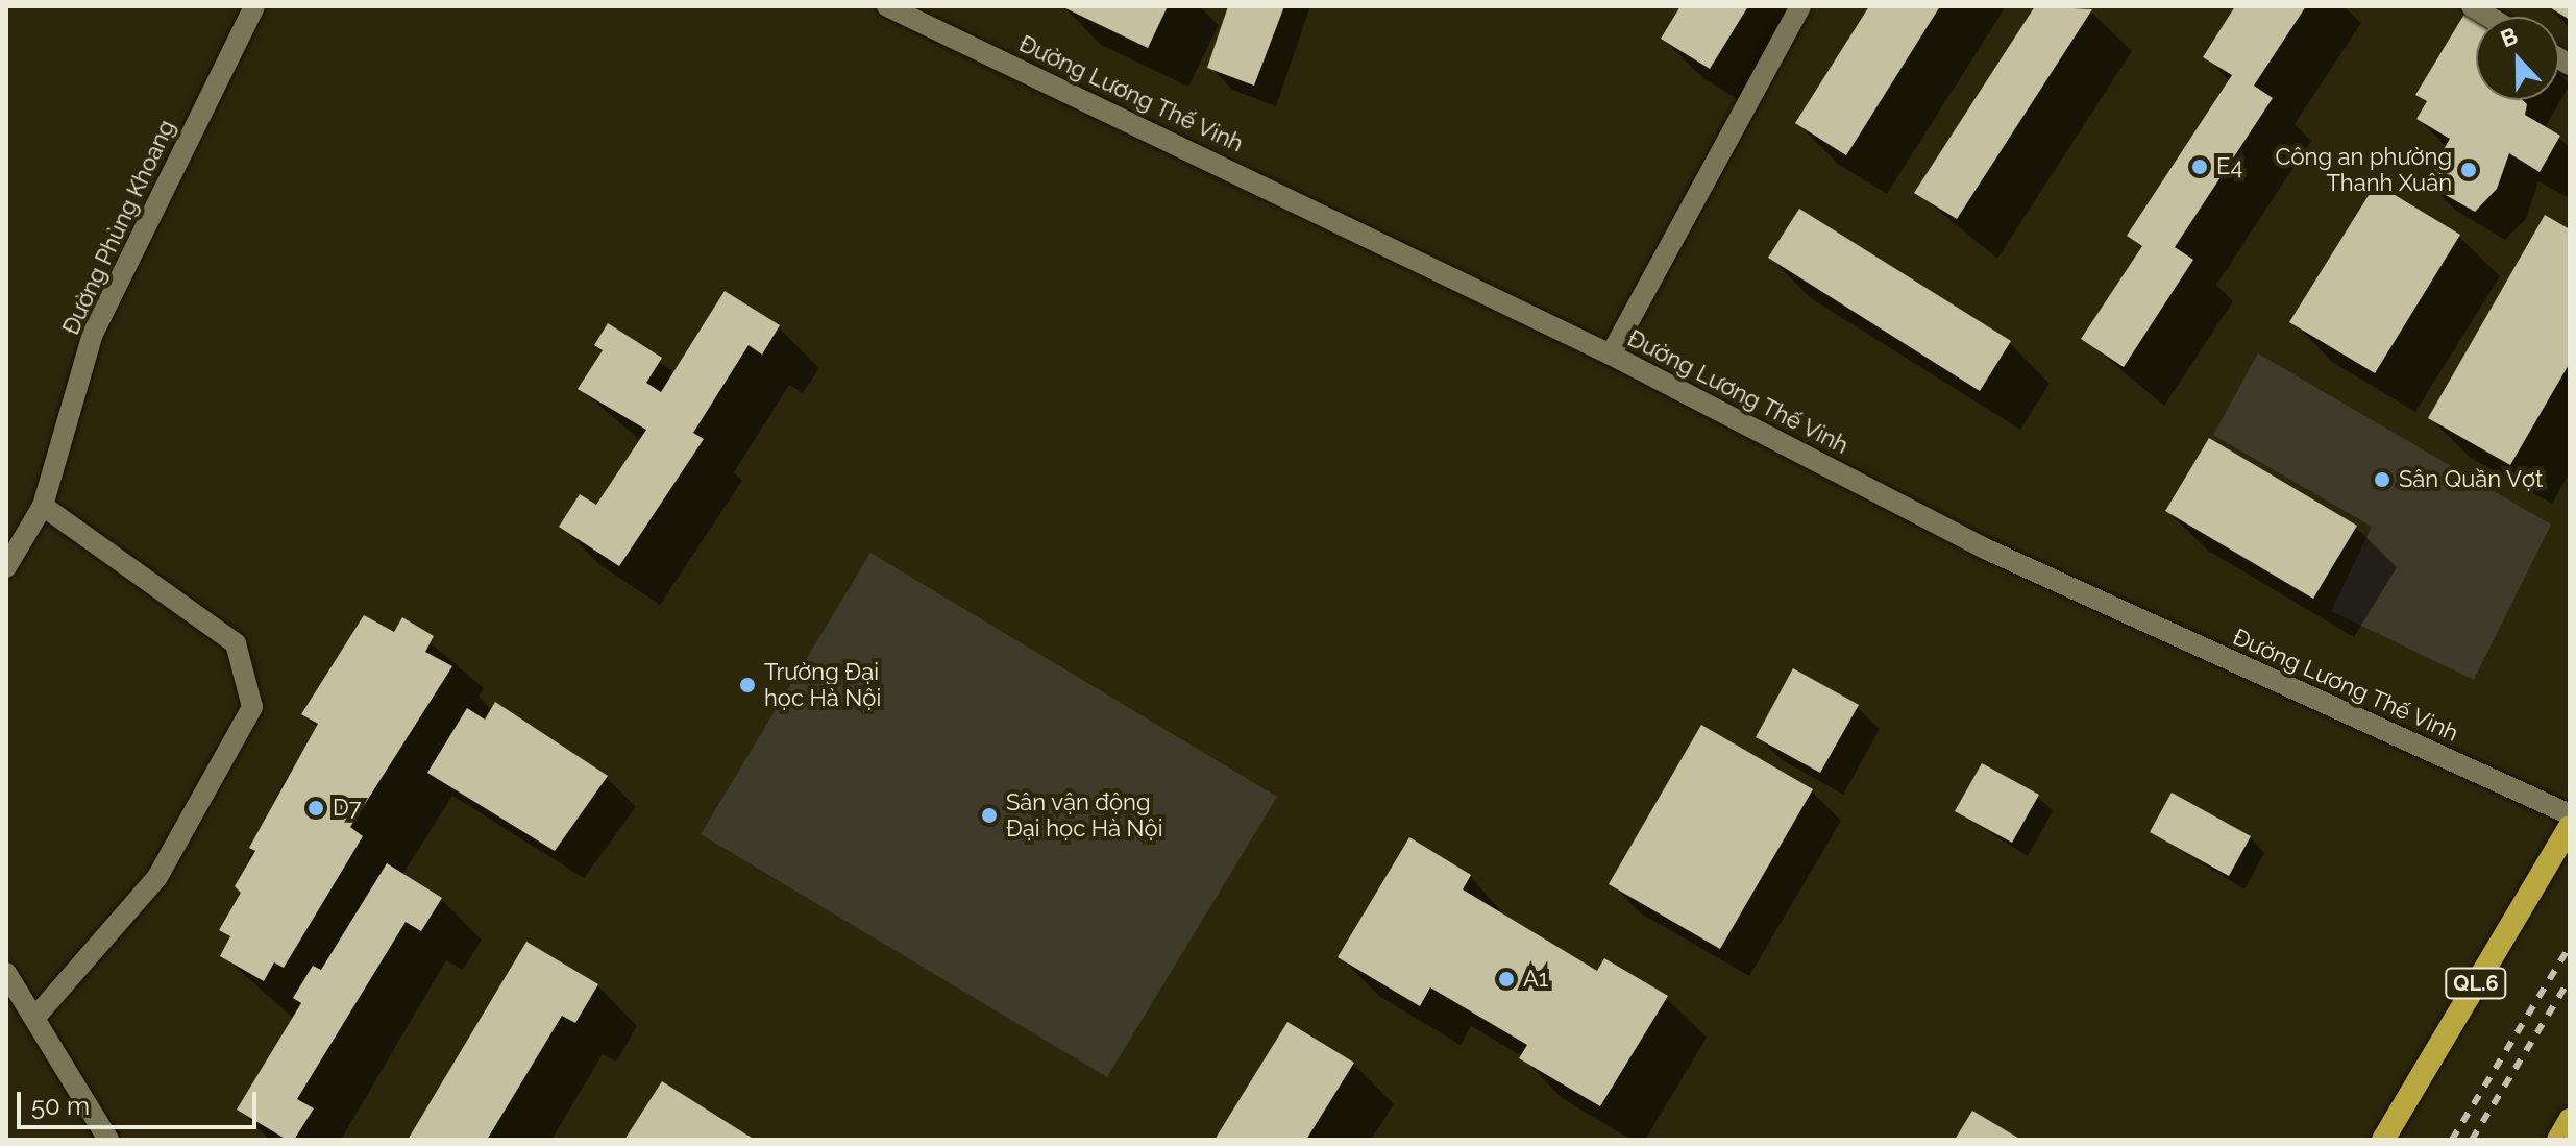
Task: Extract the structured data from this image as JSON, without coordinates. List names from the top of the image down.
{
  "streets": {
    "highway": ["QL.6"],
    "street": ["Đường Lương Thế Vinh", "Đường Phùng Khoang"]
  },
  "places": [
    "E4",
    "Công an phường Thanh Xuân",
    "Sân Quần Vợt",
    "Trường Đại học Hà Nội",
    "D7",
    "Sân vận động Đại học Hà Nội",
    "A1"
  ],
  "scale_bar": "50 m",
  "north": "top"
}
